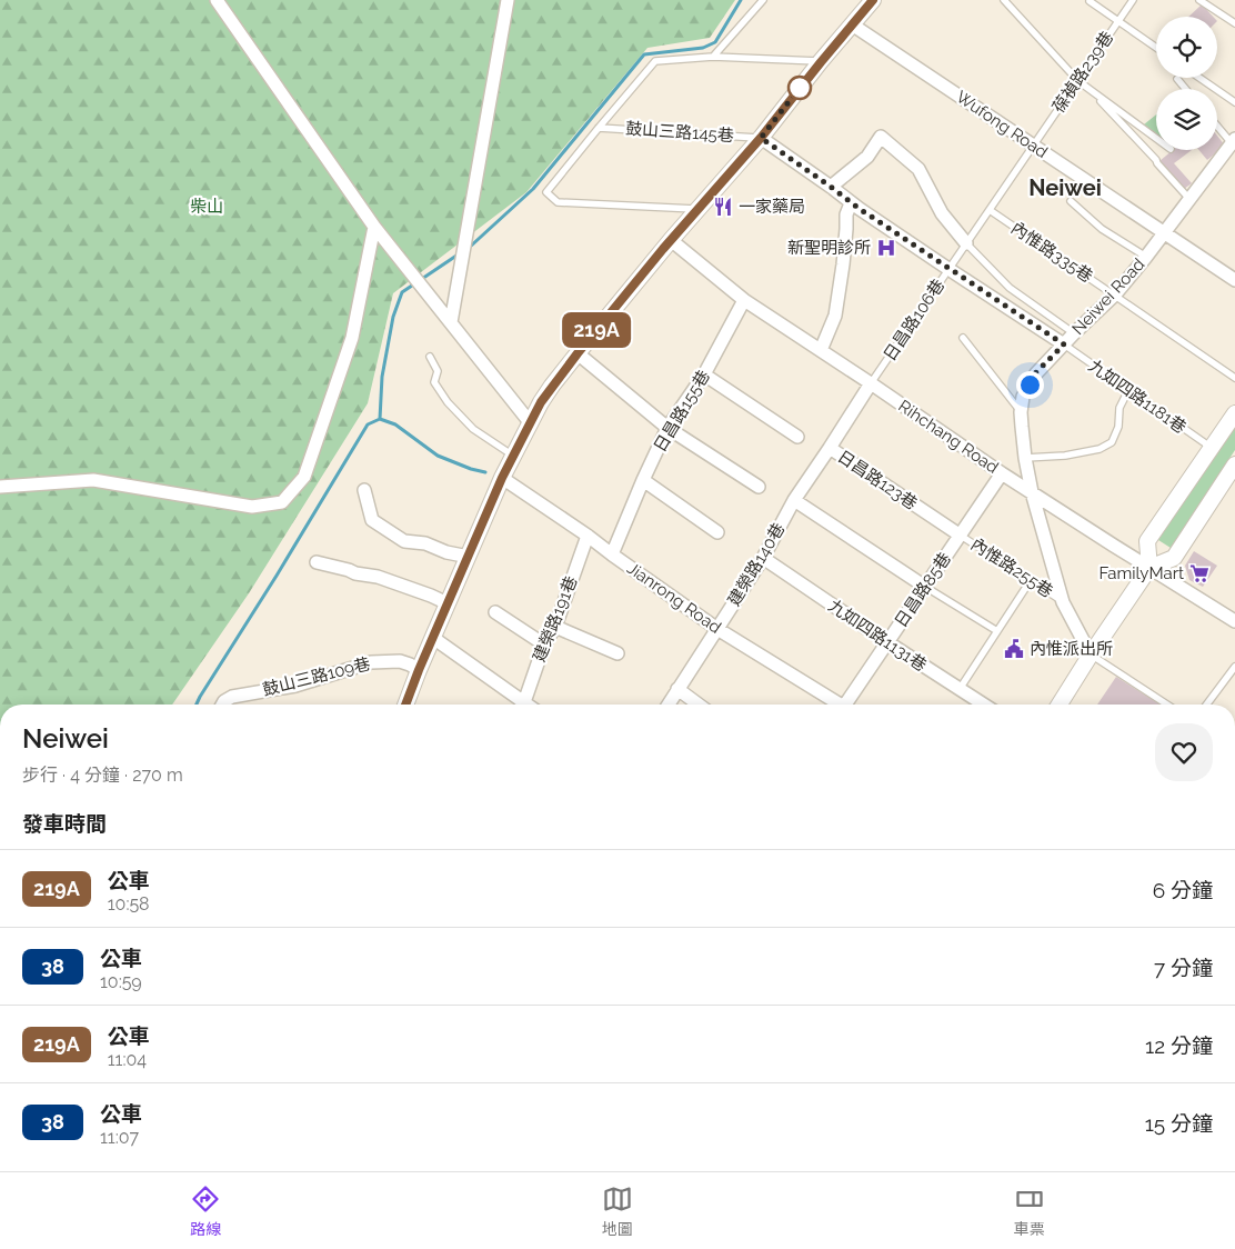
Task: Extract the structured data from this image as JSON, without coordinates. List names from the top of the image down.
{
  "streets": {
    "street": [
      "Wufong Road",
      "Neiwei Road",
      "日昌路155巷",
      "Rihchang Road",
      "日昌路123巷",
      "建榮路140巷",
      "日昌路85巷",
      "Jianrong Road",
      "建榮路191巷",
      "九如四路1131巷",
      "鼓山三路109巷"
    ],
    "lane": [
      "葆禎路239巷",
      "鼓山三路145巷",
      "內惟路335巷",
      "日昌路106巷",
      "九如四路1181巷",
      "內惟路255巷"
    ]
  },
  "crossings": [
    ["葆禎路239巷", "Wufong Road"],
    ["葆禎路239巷", "日昌路106巷"],
    ["Wufong Road", "Neiwei Road"],
    ["Wufong Road", "日昌路106巷"],
    ["內惟路335巷", "Neiwei Road"],
    ["內惟路335巷", "日昌路106巷"],
    ["Neiwei Road", "九如四路1181巷"],
    ["Neiwei Road", "Rihchang Road"],
    ["Neiwei Road", "內惟路255巷"],
    ["日昌路106巷", "Rihchang Road"],
    ["日昌路106巷", "日昌路123巷"],
    ["日昌路155巷", "Rihchang Road"],
    ["日昌路155巷", "Jianrong Road"],
    ["Rihchang Road", "日昌路123巷"],
    ["Rihchang Road", "日昌路85巷"],
    ["日昌路123巷", "建榮路140巷"],
    ["日昌路123巷", "內惟路255巷"],
    ["日昌路123巷", "日昌路85巷"],
    ["建榮路140巷", "Jianrong Road"],
    ["建榮路140巷", "九如四路1131巷"],
    ["內惟路255巷", "日昌路85巷"],
    ["日昌路85巷", "九如四路1131巷"],
    ["Jianrong Road", "建榮路191巷"]
  ],
  "districts": ["Neiwei"],
  "parks": ["柴山"],
  "places": {
    "restaurant": ["一家藥局"],
    "hospital": ["新聖明診所"],
    "supermarket": ["FamilyMart"],
    "public building": ["內惟派出所"]
  },
  "lines": ["bus line 219A"],
  "page": {
    "on_map": "219A",
    "heading": [
      ["Neiwei", "步行 · 4 分鐘 · 270 m"],
      "發車時間"
    ],
    "list": [
      {
        "mark": "219A",
        "name": "公車",
        "note": "10:58",
        "value": "6 分鐘"
      },
      {
        "mark": "38",
        "name": "公車",
        "note": "10:59",
        "value": "7 分鐘"
      },
      {
        "mark": "219A",
        "name": "公車",
        "note": "11:04",
        "value": "12 分鐘"
      },
      {
        "mark": "38",
        "name": "公車",
        "note": "11:07",
        "value": "15 分鐘"
      }
    ],
    "tabs": ["路線", "地圖", "車票"]
  }
}
